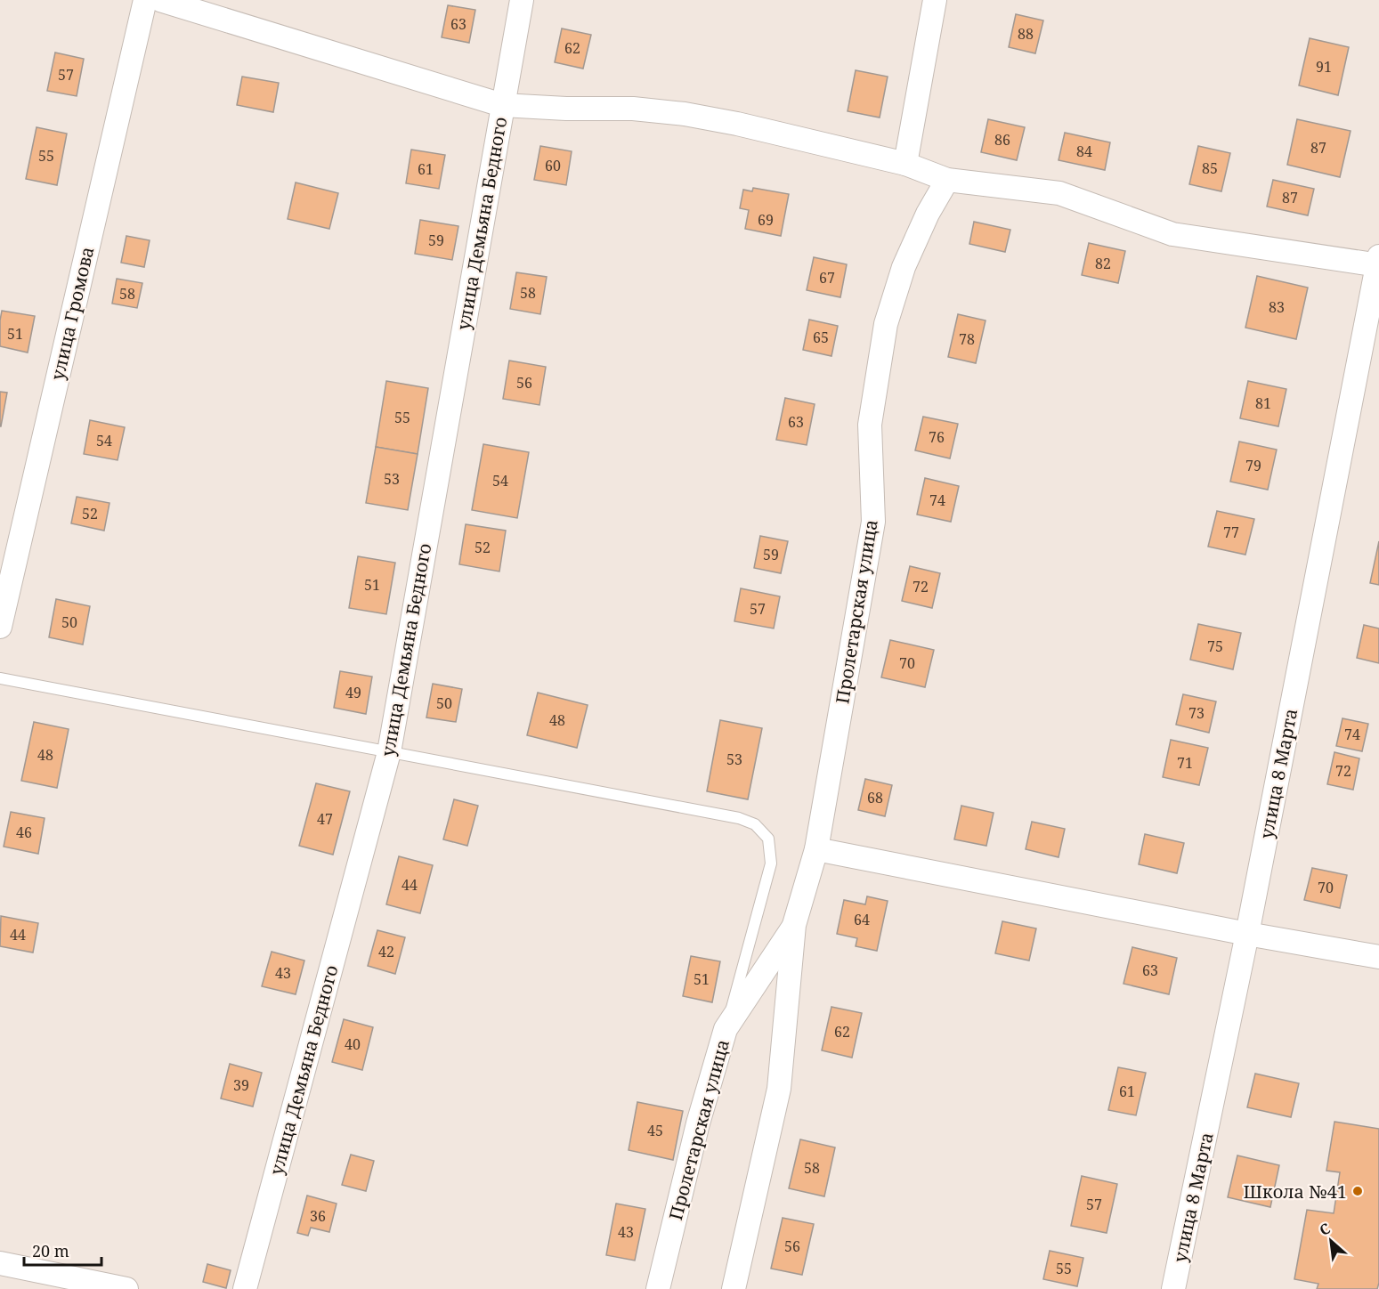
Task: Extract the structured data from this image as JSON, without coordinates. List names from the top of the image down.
{
  "streets": {
    "street": [
      "улица Демьяна Бедного",
      "улица Громова",
      "Пролетарская улица",
      "улица 8 Марта"
    ]
  },
  "places": ["Школа №41"],
  "house_numbers": [
    "63",
    "88",
    "62",
    "91",
    "57",
    "86",
    "87",
    "84",
    "55",
    "60",
    "85",
    "61",
    "87",
    "69",
    "59",
    "82",
    "67",
    "58",
    "58",
    "83",
    "51",
    "65",
    "78",
    "56",
    "81",
    "55",
    "63",
    "76",
    "54",
    "79",
    "53",
    "54",
    "74",
    "52",
    "77",
    "52",
    "59",
    "51",
    "72",
    "57",
    "50",
    "75",
    "70",
    "49",
    "50",
    "73",
    "48",
    "74",
    "48",
    "53",
    "71",
    "72",
    "68",
    "47",
    "46",
    "44",
    "70",
    "64",
    "44",
    "42",
    "63",
    "43",
    "51",
    "62",
    "40",
    "39",
    "61",
    "45",
    "58",
    "57",
    "36",
    "43",
    "56",
    "55"
  ],
  "scale_bar": "20 m",
  "north": "top left"
}
